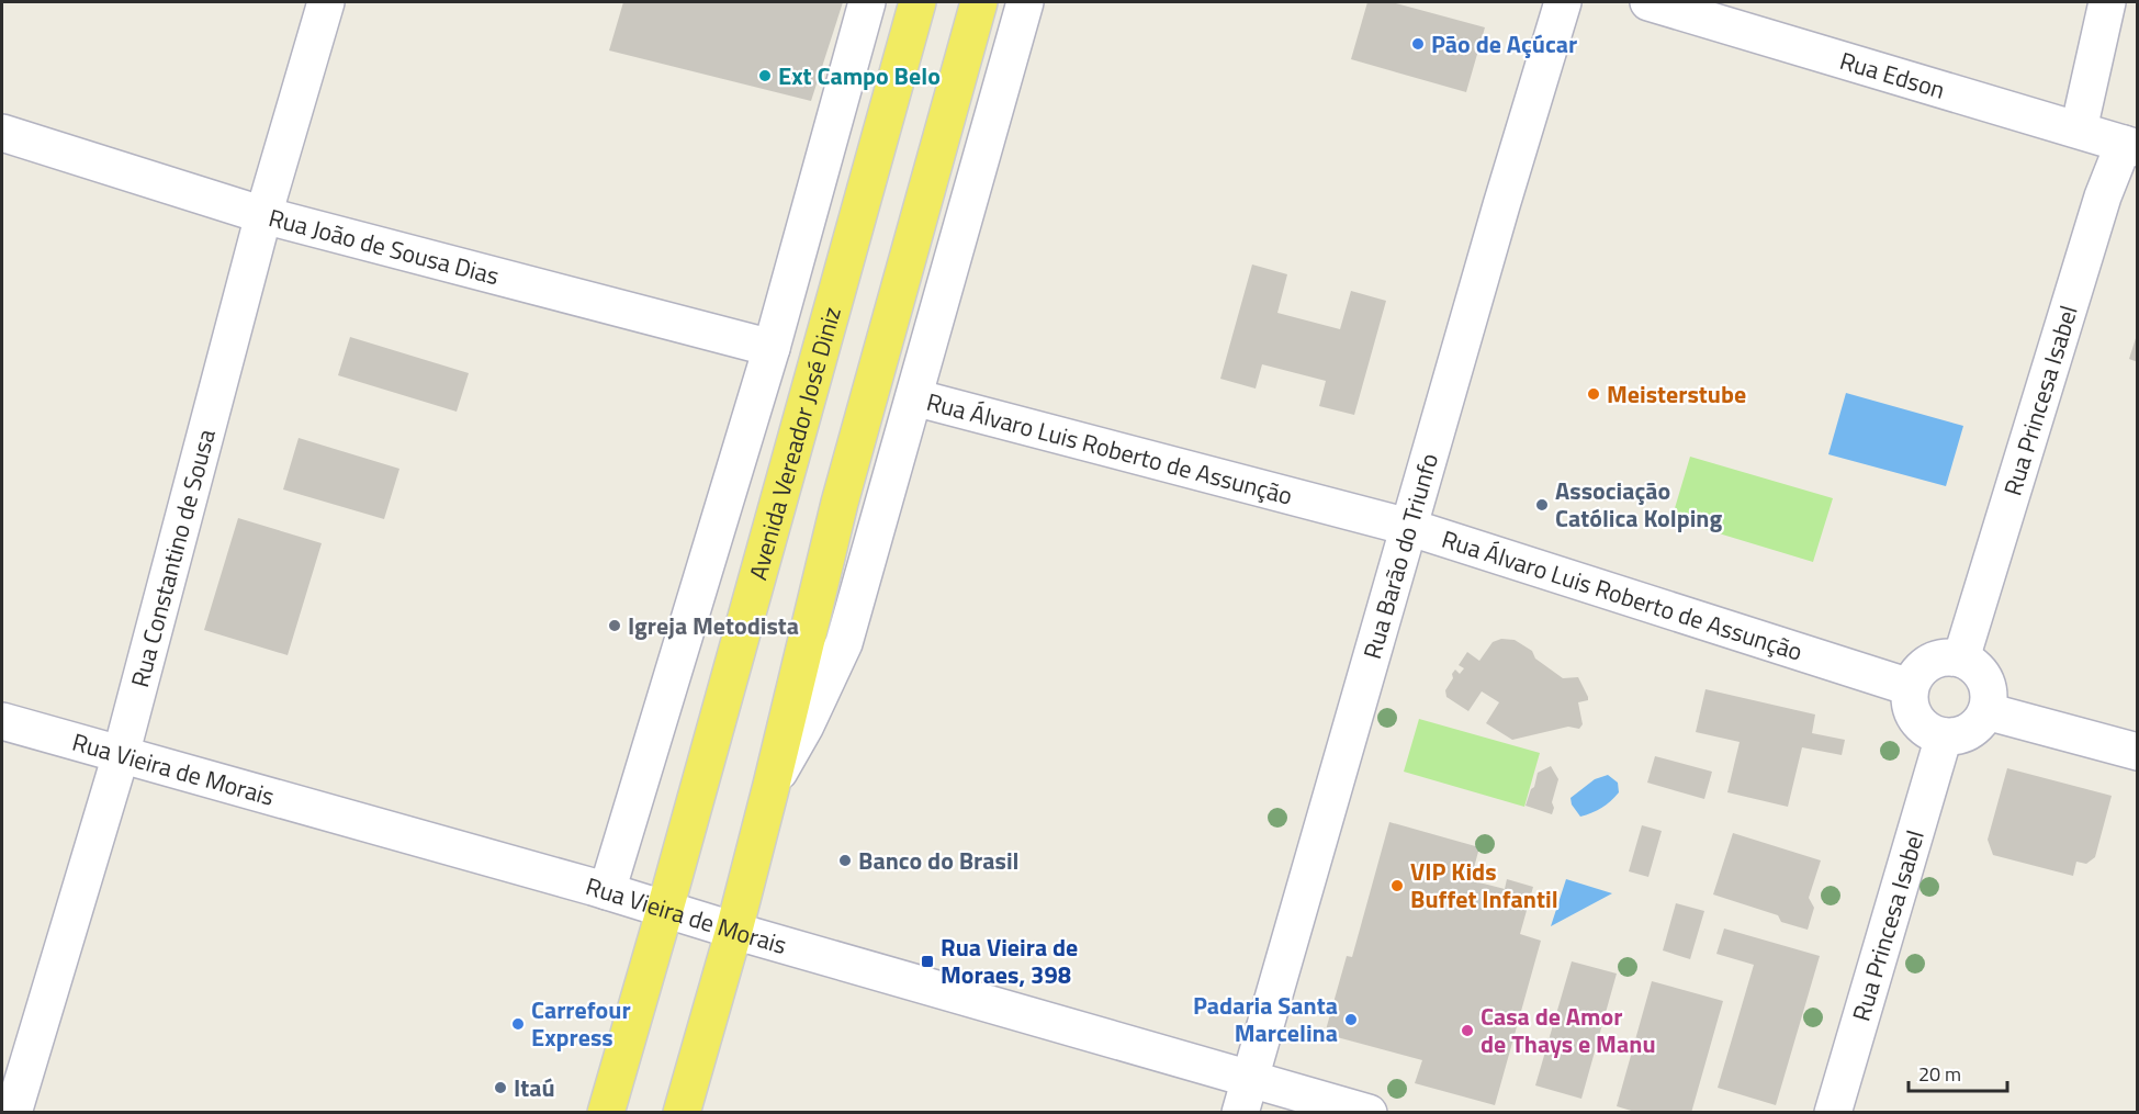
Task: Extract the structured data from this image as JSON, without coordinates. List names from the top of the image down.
{
  "streets": {
    "main road": ["Avenida Vereador José Diniz"],
    "street": [
      "Rua Edson",
      "Rua João de Sousa Dias",
      "Rua Princesa Isabel",
      "Rua Álvaro Luis Roberto de Assunção",
      "Rua Barão do Triunfo",
      "Rua Constantino de Sousa",
      "Rua Vieira de Morais"
    ]
  },
  "crossings": [
    ["Rua Edson", "Rua Princesa Isabel"],
    ["Rua João de Sousa Dias", "Avenida Vereador José Diniz"],
    ["Rua João de Sousa Dias", "Rua Constantino de Sousa"],
    ["Rua Princesa Isabel", "Rua Álvaro Luis Roberto de Assunção"],
    ["Avenida Vereador José Diniz", "Rua Vieira de Morais"],
    ["Rua Álvaro Luis Roberto de Assunção", "Rua Barão do Triunfo"],
    ["Rua Barão do Triunfo", "Rua Vieira de Morais"],
    ["Rua Constantino de Sousa", "Rua Vieira de Morais"]
  ],
  "places": {
    "other": [
      "Pão de Açúcar",
      "Ext Campo Belo",
      "Meisterstube",
      "Associação Católica Kolping",
      "Igreja Metodista",
      "Banco do Brasil",
      "VIP Kids Buffet Infantil",
      "Padaria Santa Marcelina",
      "Carrefour Express",
      "Casa de Amor de Thays e Manu",
      "Itaú"
    ],
    "transit": ["Rua Vieira de Moraes, 398"]
  },
  "scale_bar": "20 m"
}
